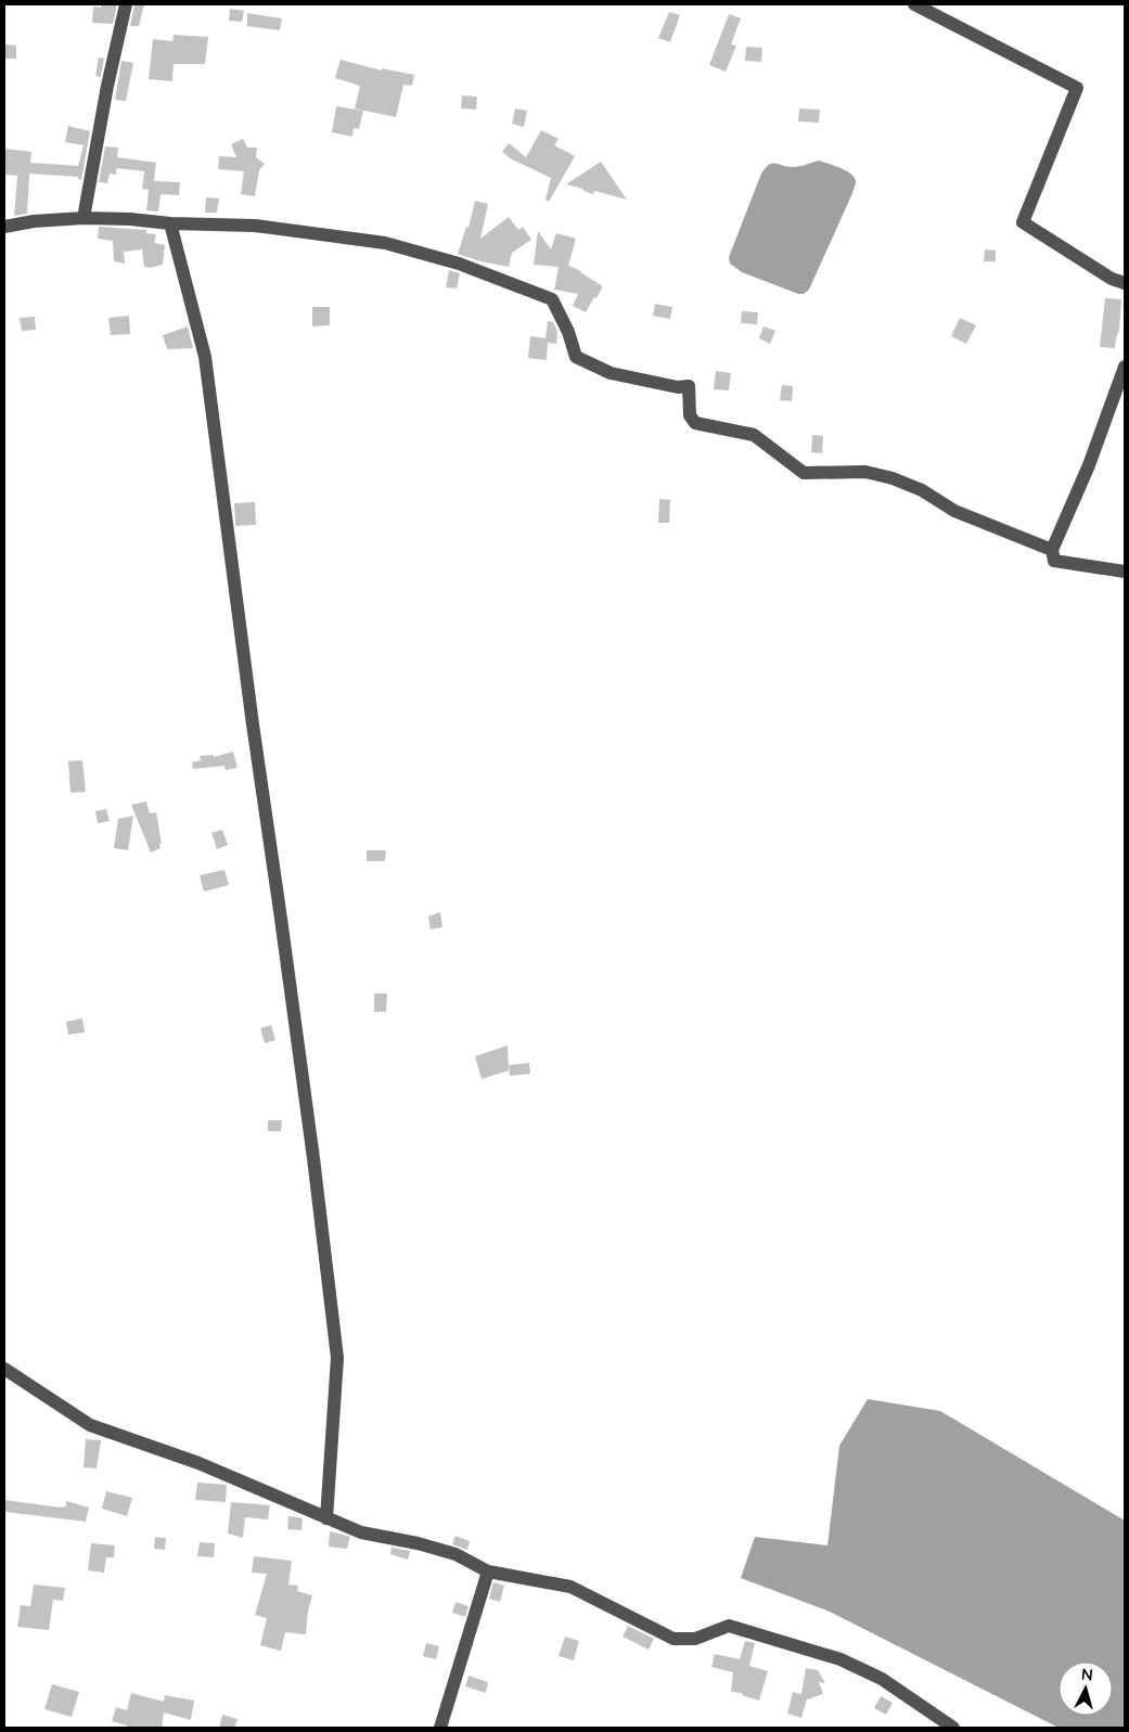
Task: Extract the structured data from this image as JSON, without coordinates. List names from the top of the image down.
{
  "north": "top"
}
